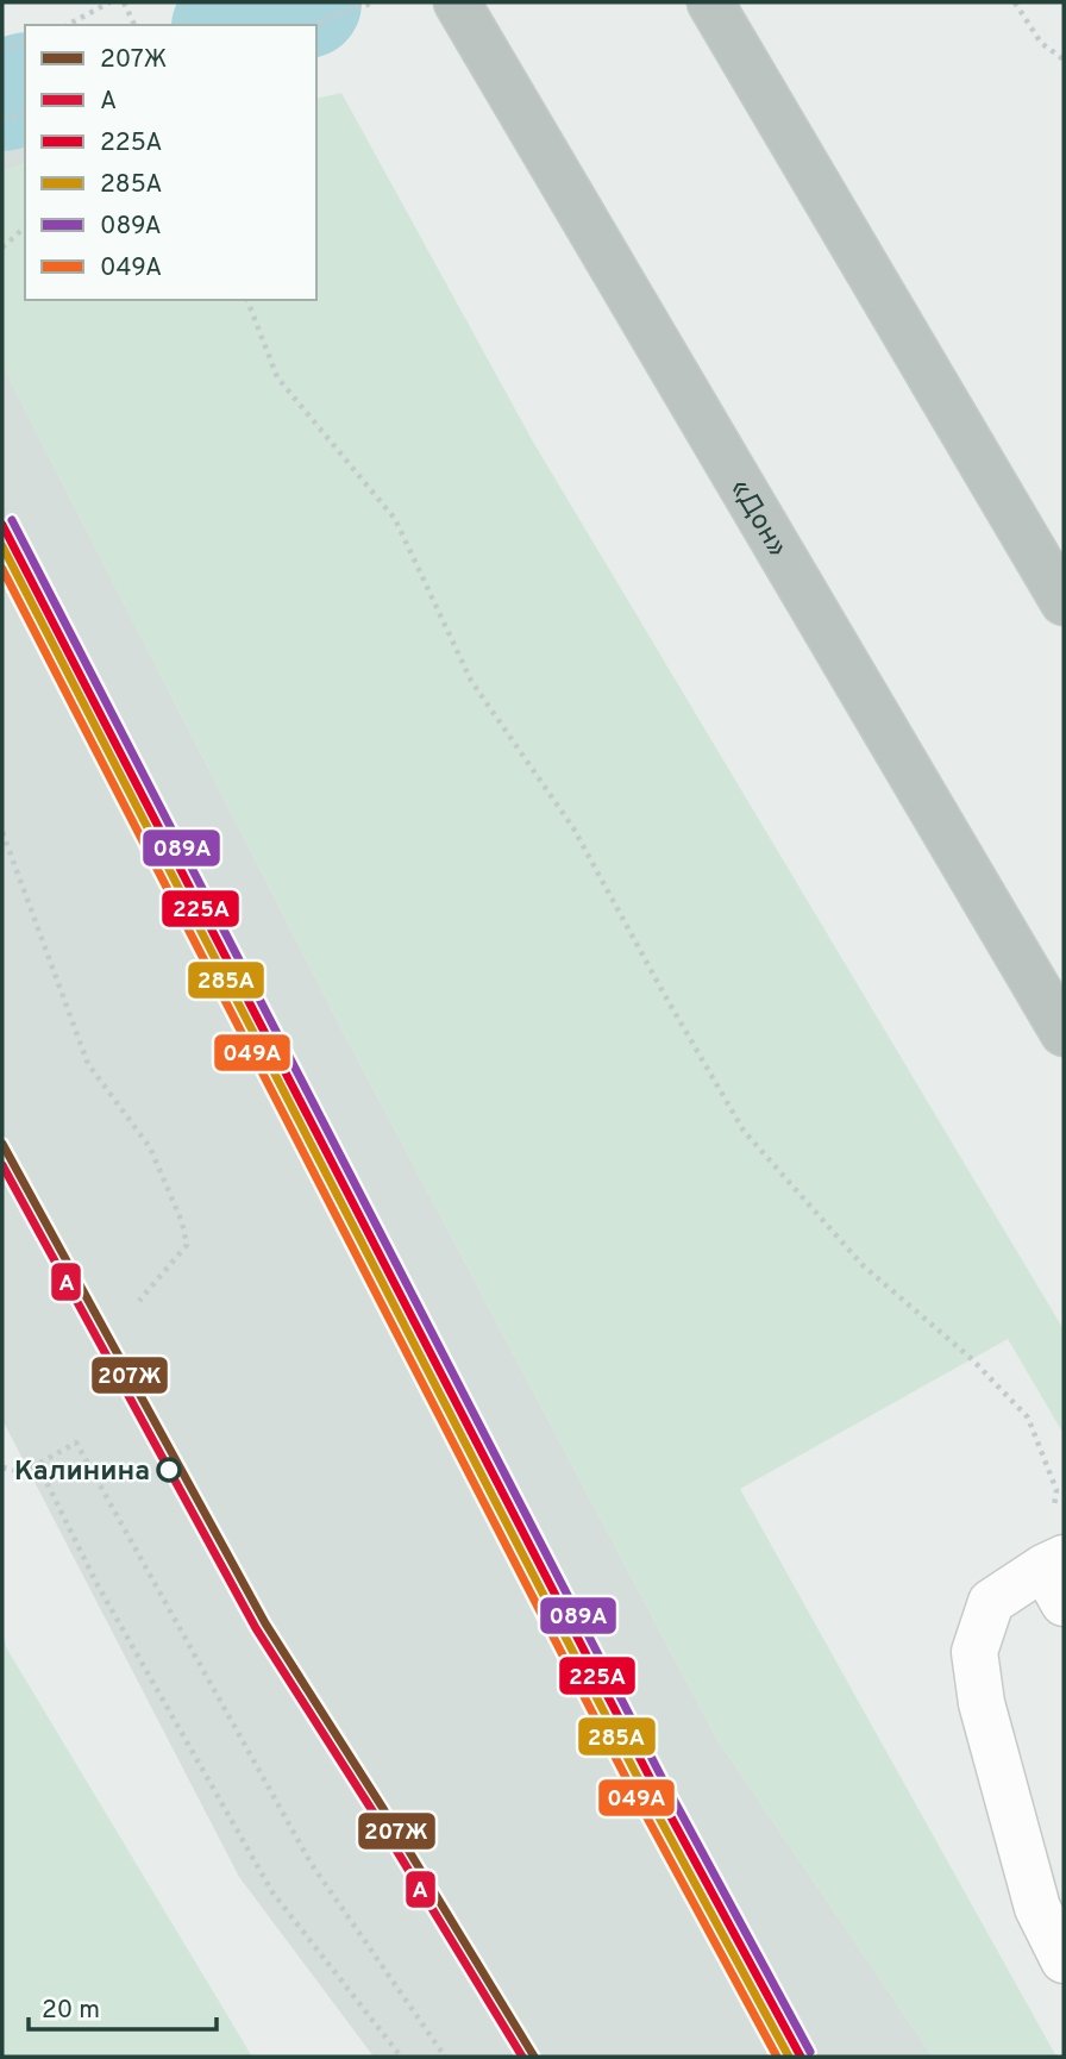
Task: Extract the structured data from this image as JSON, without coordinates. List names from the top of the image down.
{
  "streets": {
    "highway": ["«Дон»"]
  },
  "places": ["Калинина"],
  "lines": [
    "transit line 089А",
    "transit line 225А",
    "transit line 285А",
    "transit line 049А",
    "transit line 207Ж",
    "transit line A"
  ],
  "legend": [
    "207Ж",
    "A",
    "225А",
    "285А",
    "089А",
    "049А"
  ],
  "scale_bar": "20 m"
}
